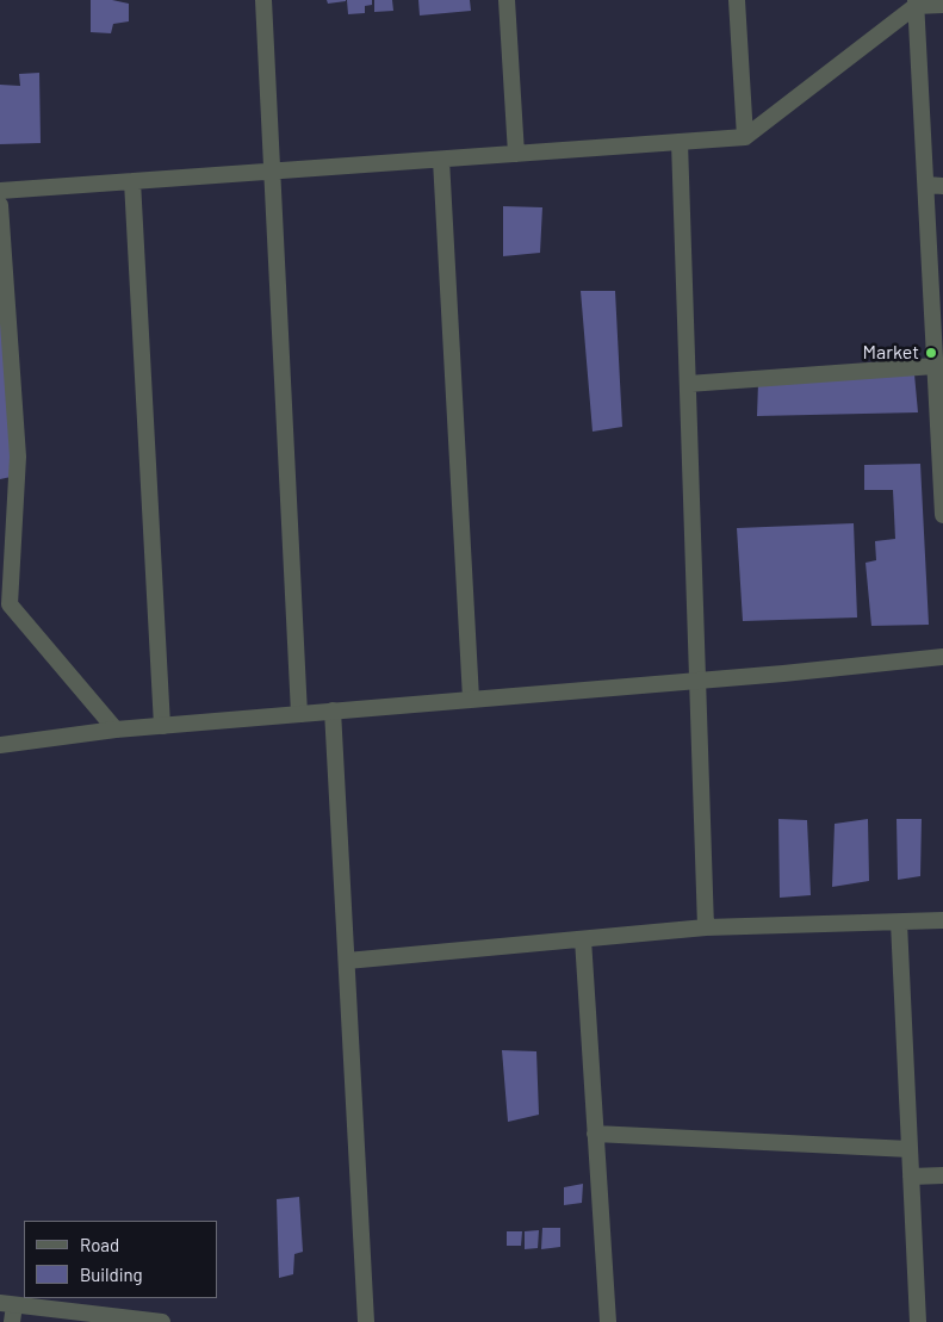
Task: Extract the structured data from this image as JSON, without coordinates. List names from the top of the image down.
{
  "places": ["Market"],
  "legend": ["Road", "Building"]
}
